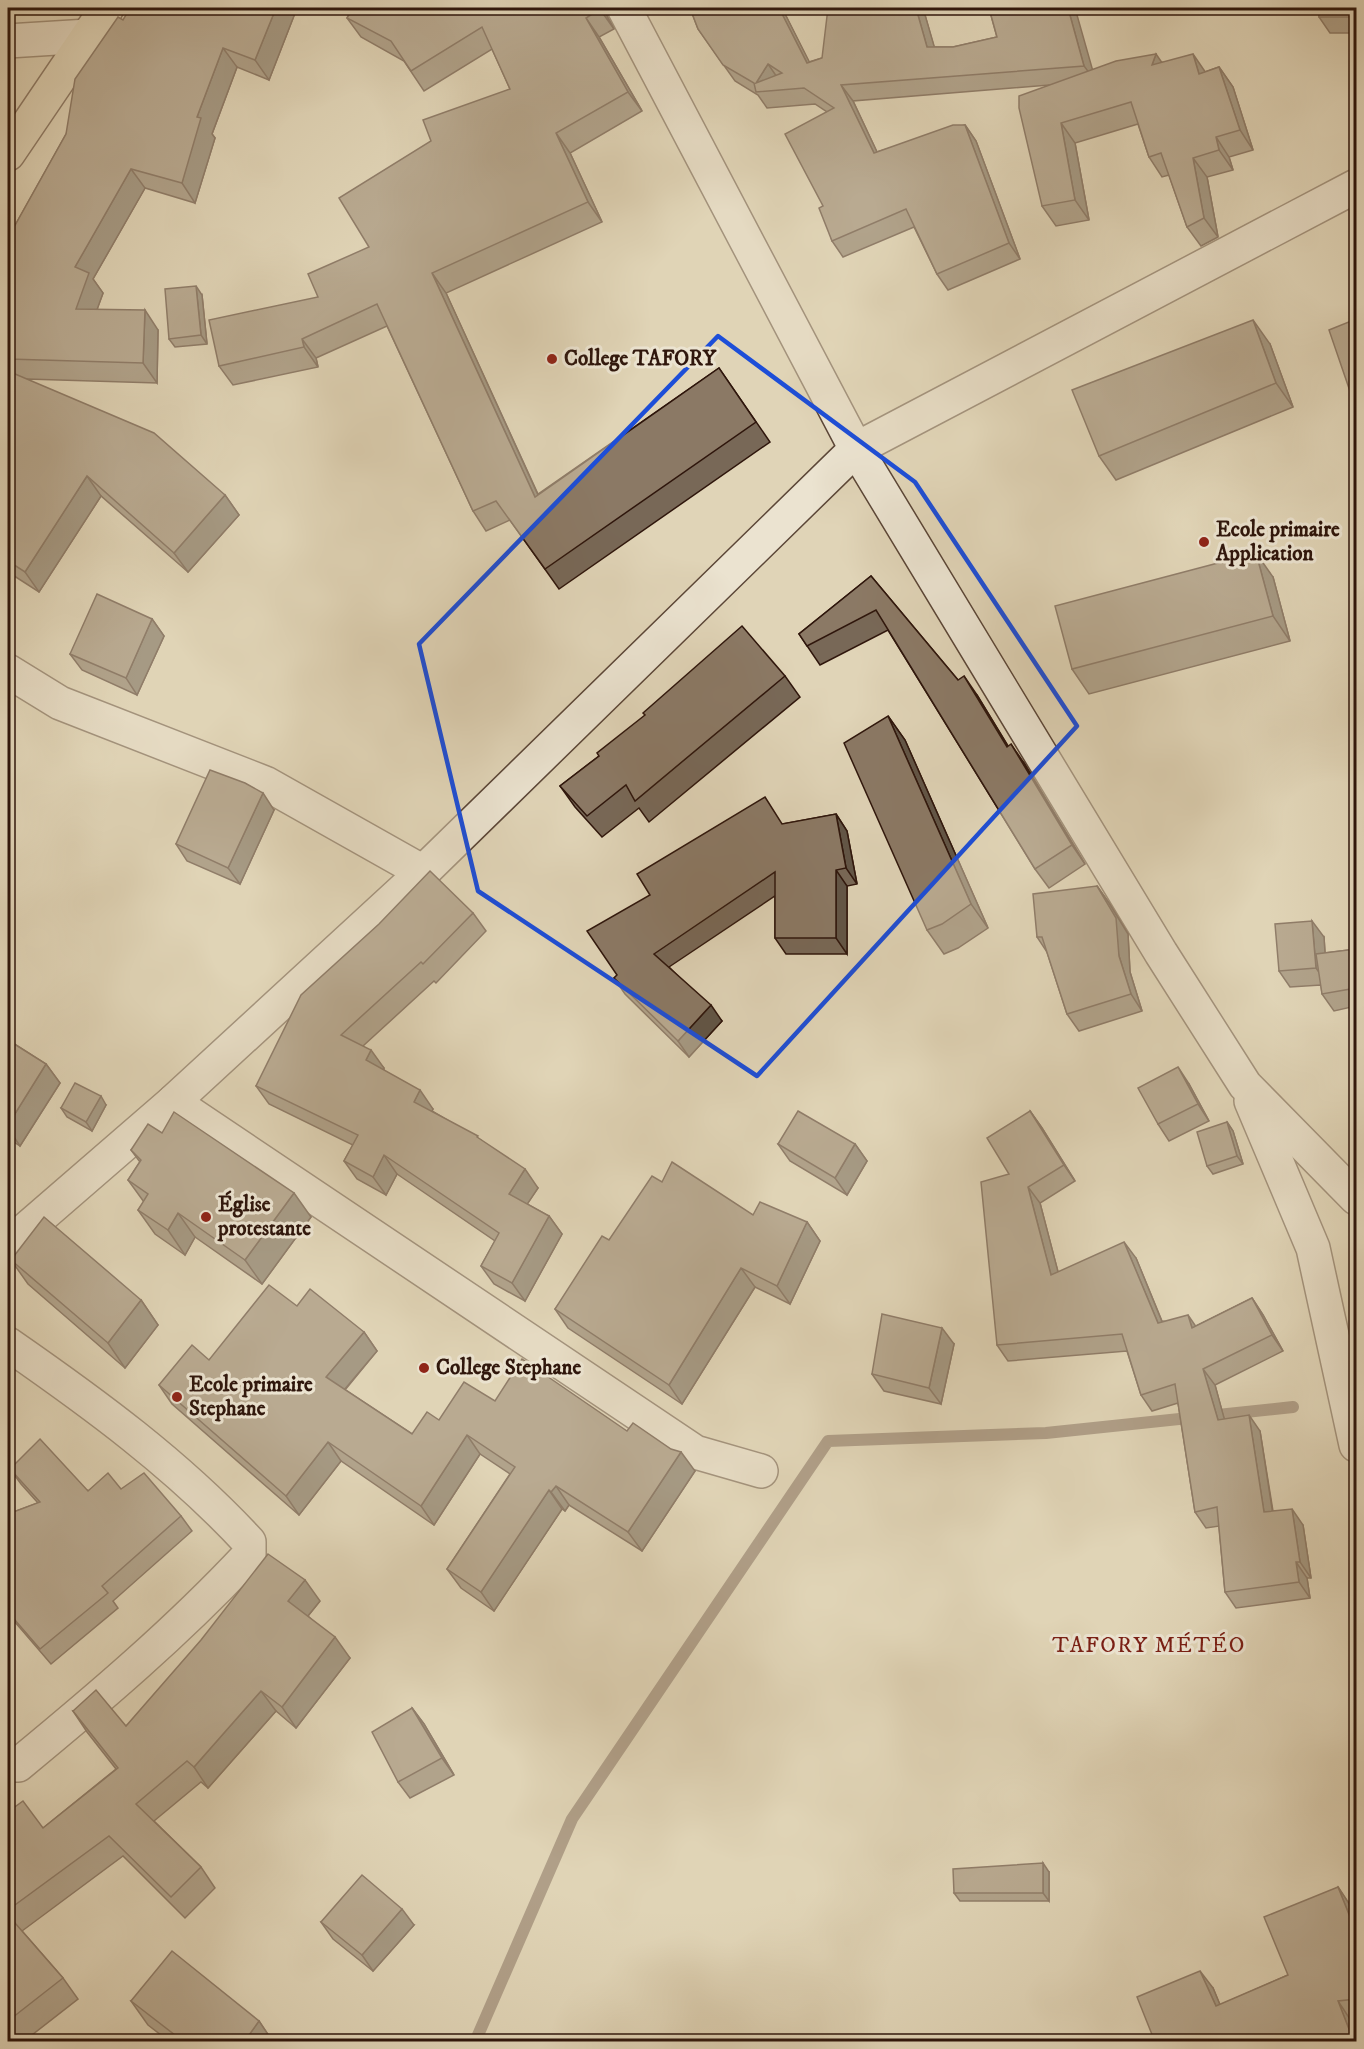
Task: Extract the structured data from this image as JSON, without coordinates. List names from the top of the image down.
{
  "districts": ["TAFORY MÉTÉO"],
  "places": [
    "College TAFORY",
    "Ecole primaire Application",
    "Église protestante",
    "College Stephane",
    "Ecole primaire Stephane"
  ]
}
